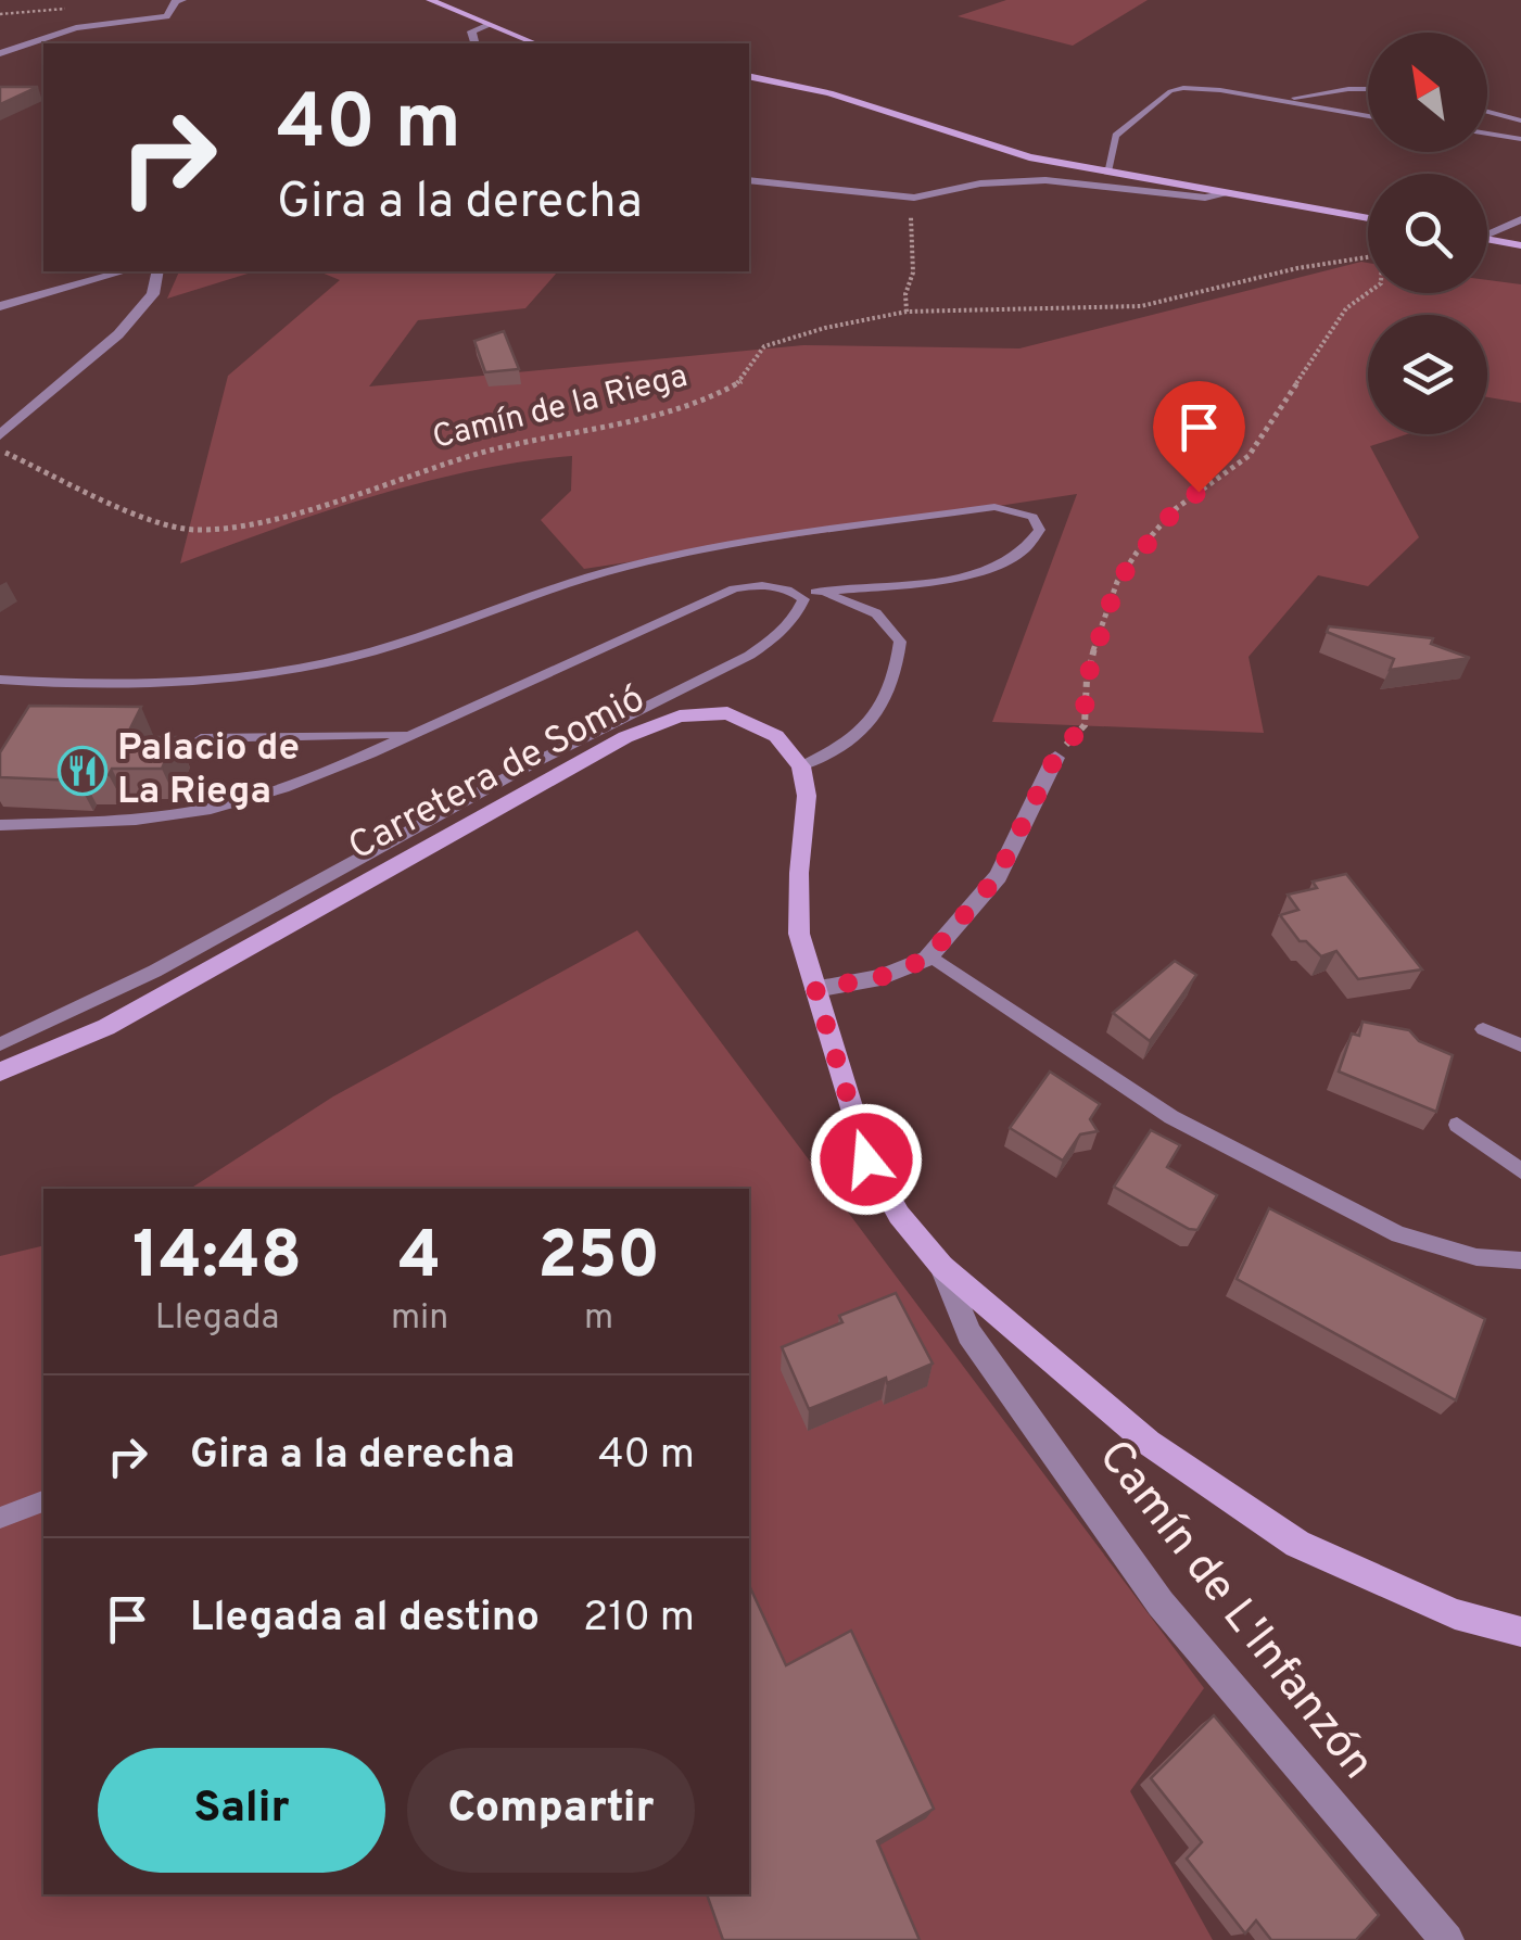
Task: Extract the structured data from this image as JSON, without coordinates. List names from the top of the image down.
{
  "streets": {
    "street": ["Carretera de Somió", "Camín de L'Infanzón"],
    "path": ["Camín de la Riega"]
  },
  "places": {
    "restaurant": ["Palacio de La Riega"]
  },
  "north": "top left",
  "page": {
    "turn": ["40 m", "Gira a la derecha"],
    "eta": [
      "14:48",
      "Llegada",
      "4",
      "min",
      "250",
      "m"
    ],
    "list": [
      {
        "name": "Gira a la derecha",
        "value": "40 m"
      },
      {
        "name": "Llegada al destino",
        "value": "210 m"
      }
    ],
    "buttons": ["Salir", "Compartir"]
  }
}
